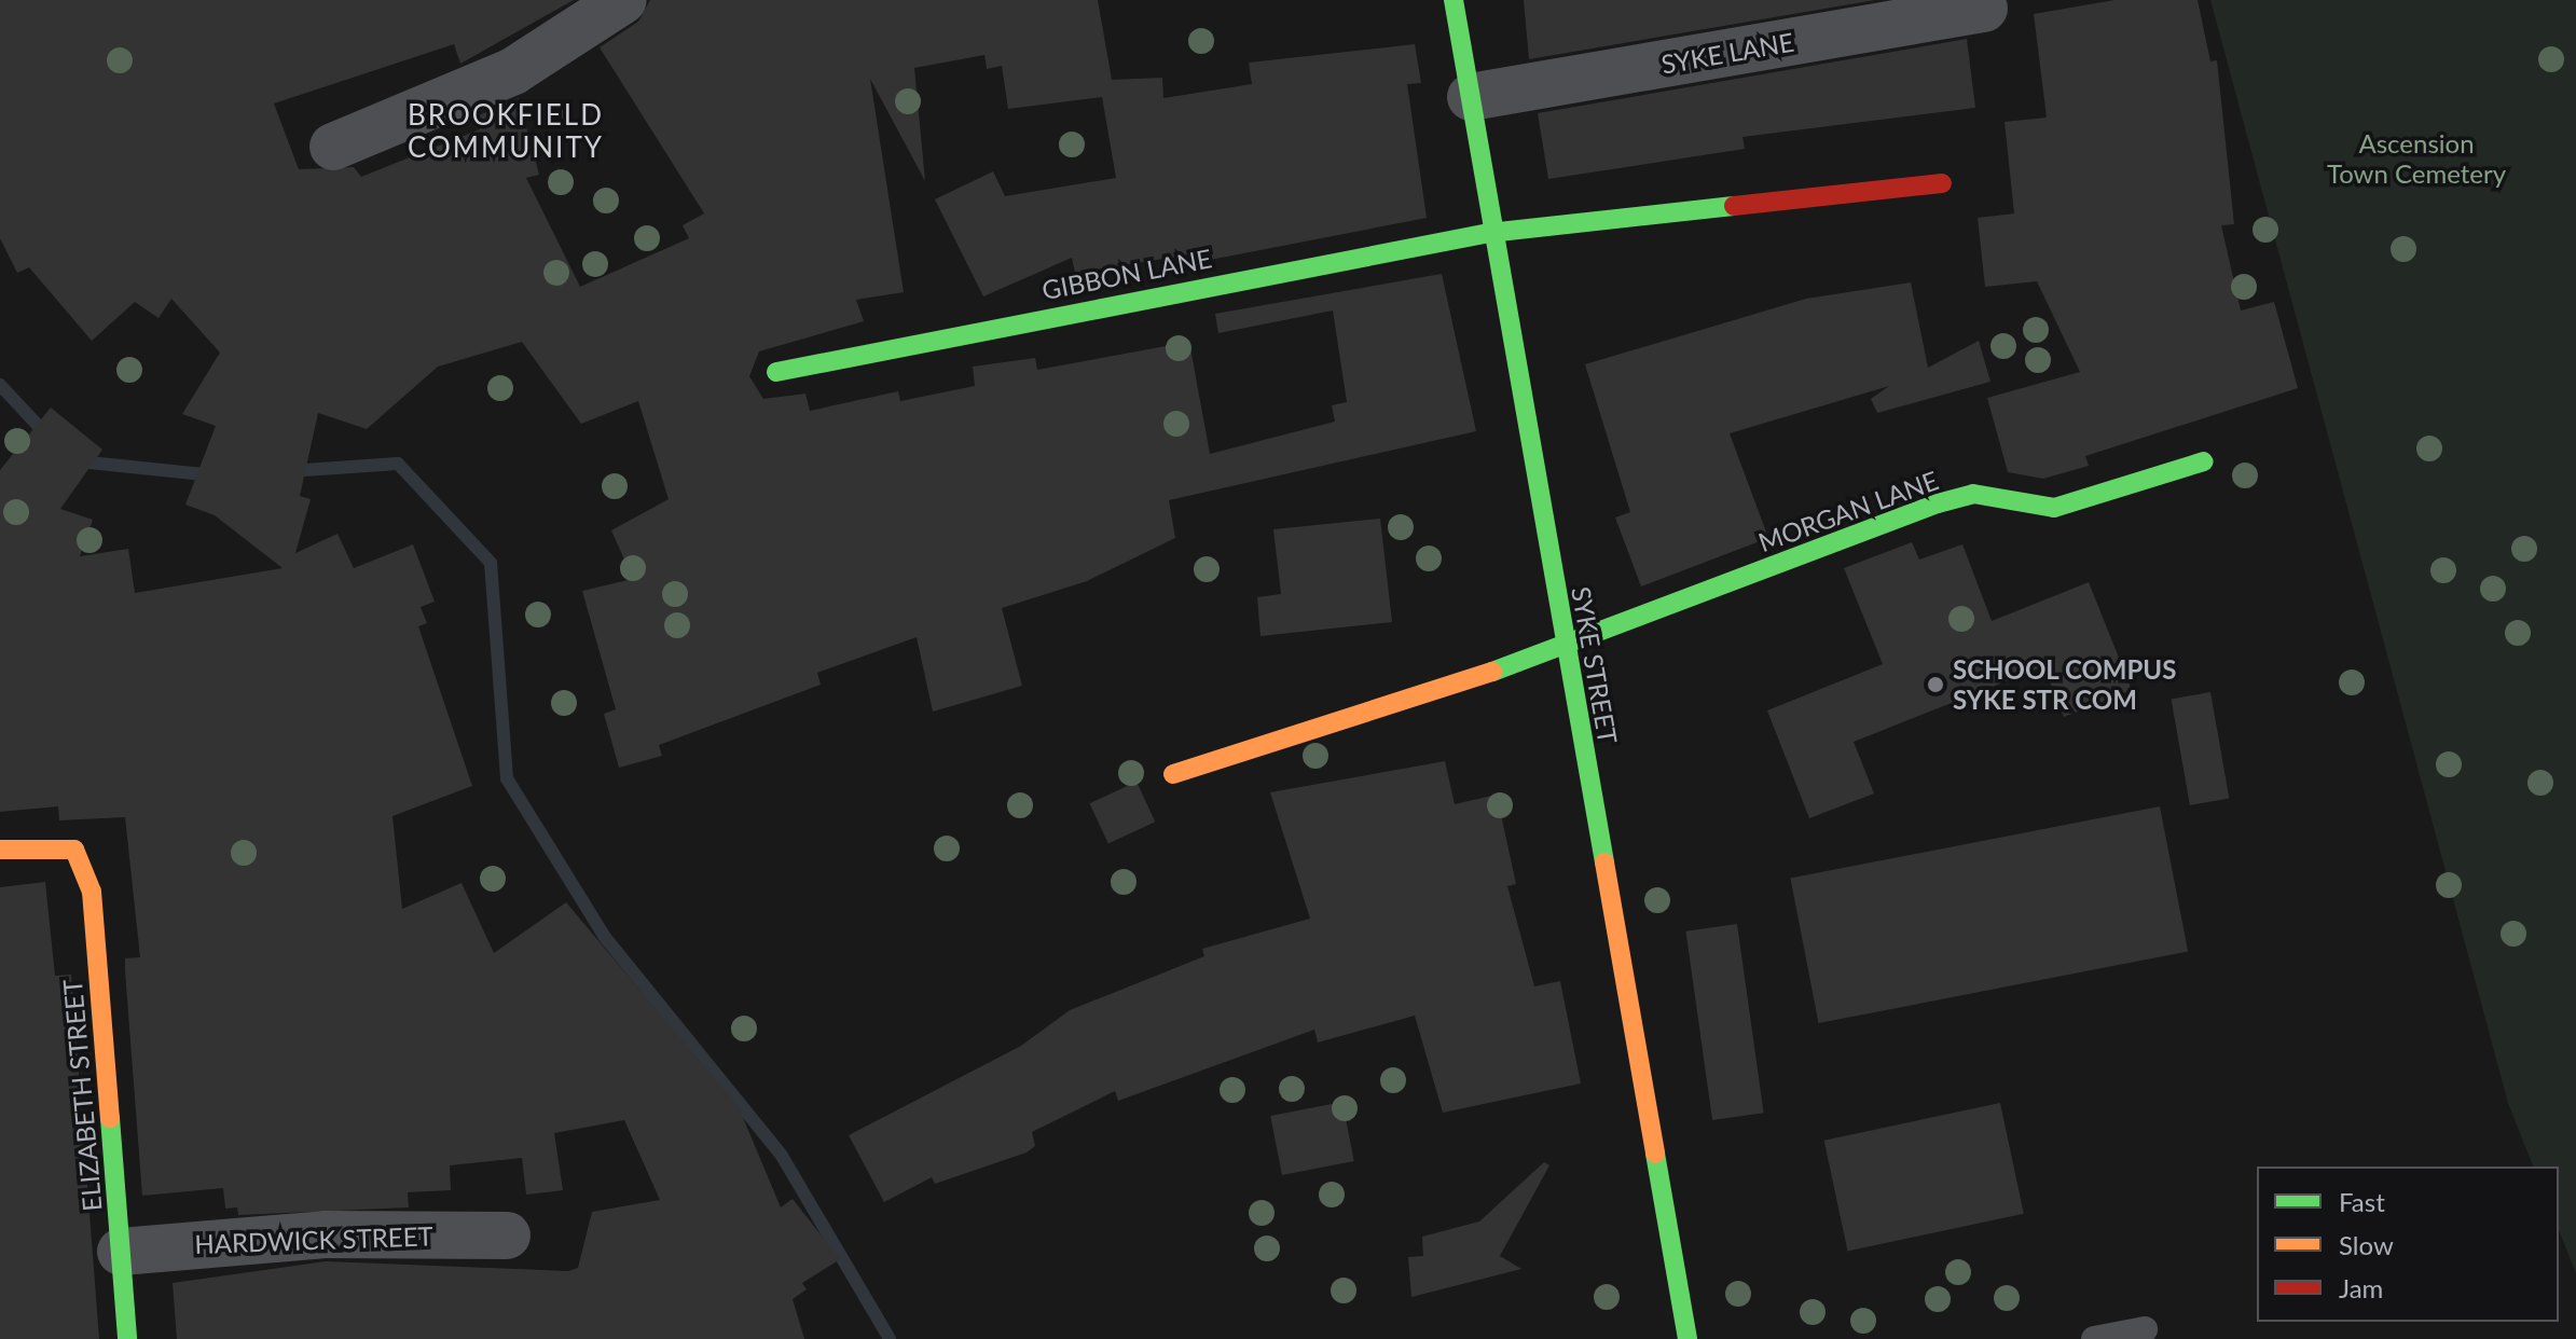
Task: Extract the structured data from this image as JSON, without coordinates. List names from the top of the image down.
{
  "streets": {
    "street": [
      "SYKE LANE",
      "GIBBON LANE",
      "MORGAN LANE",
      "SYKE STREET",
      "ELIZABETH STREET",
      "HARDWICK STREET"
    ]
  },
  "crossings": [
    ["SYKE LANE", "SYKE STREET"],
    ["GIBBON LANE", "SYKE STREET"],
    ["MORGAN LANE", "SYKE STREET"],
    ["ELIZABETH STREET", "HARDWICK STREET"]
  ],
  "districts": ["BROOKFIELD COMMUNITY"],
  "parks": ["Ascension Town Cemetery"],
  "places": ["SCHOOL COMPUS SYKE STR COM"],
  "legend": ["Fast", "Slow", "Jam"]
}
